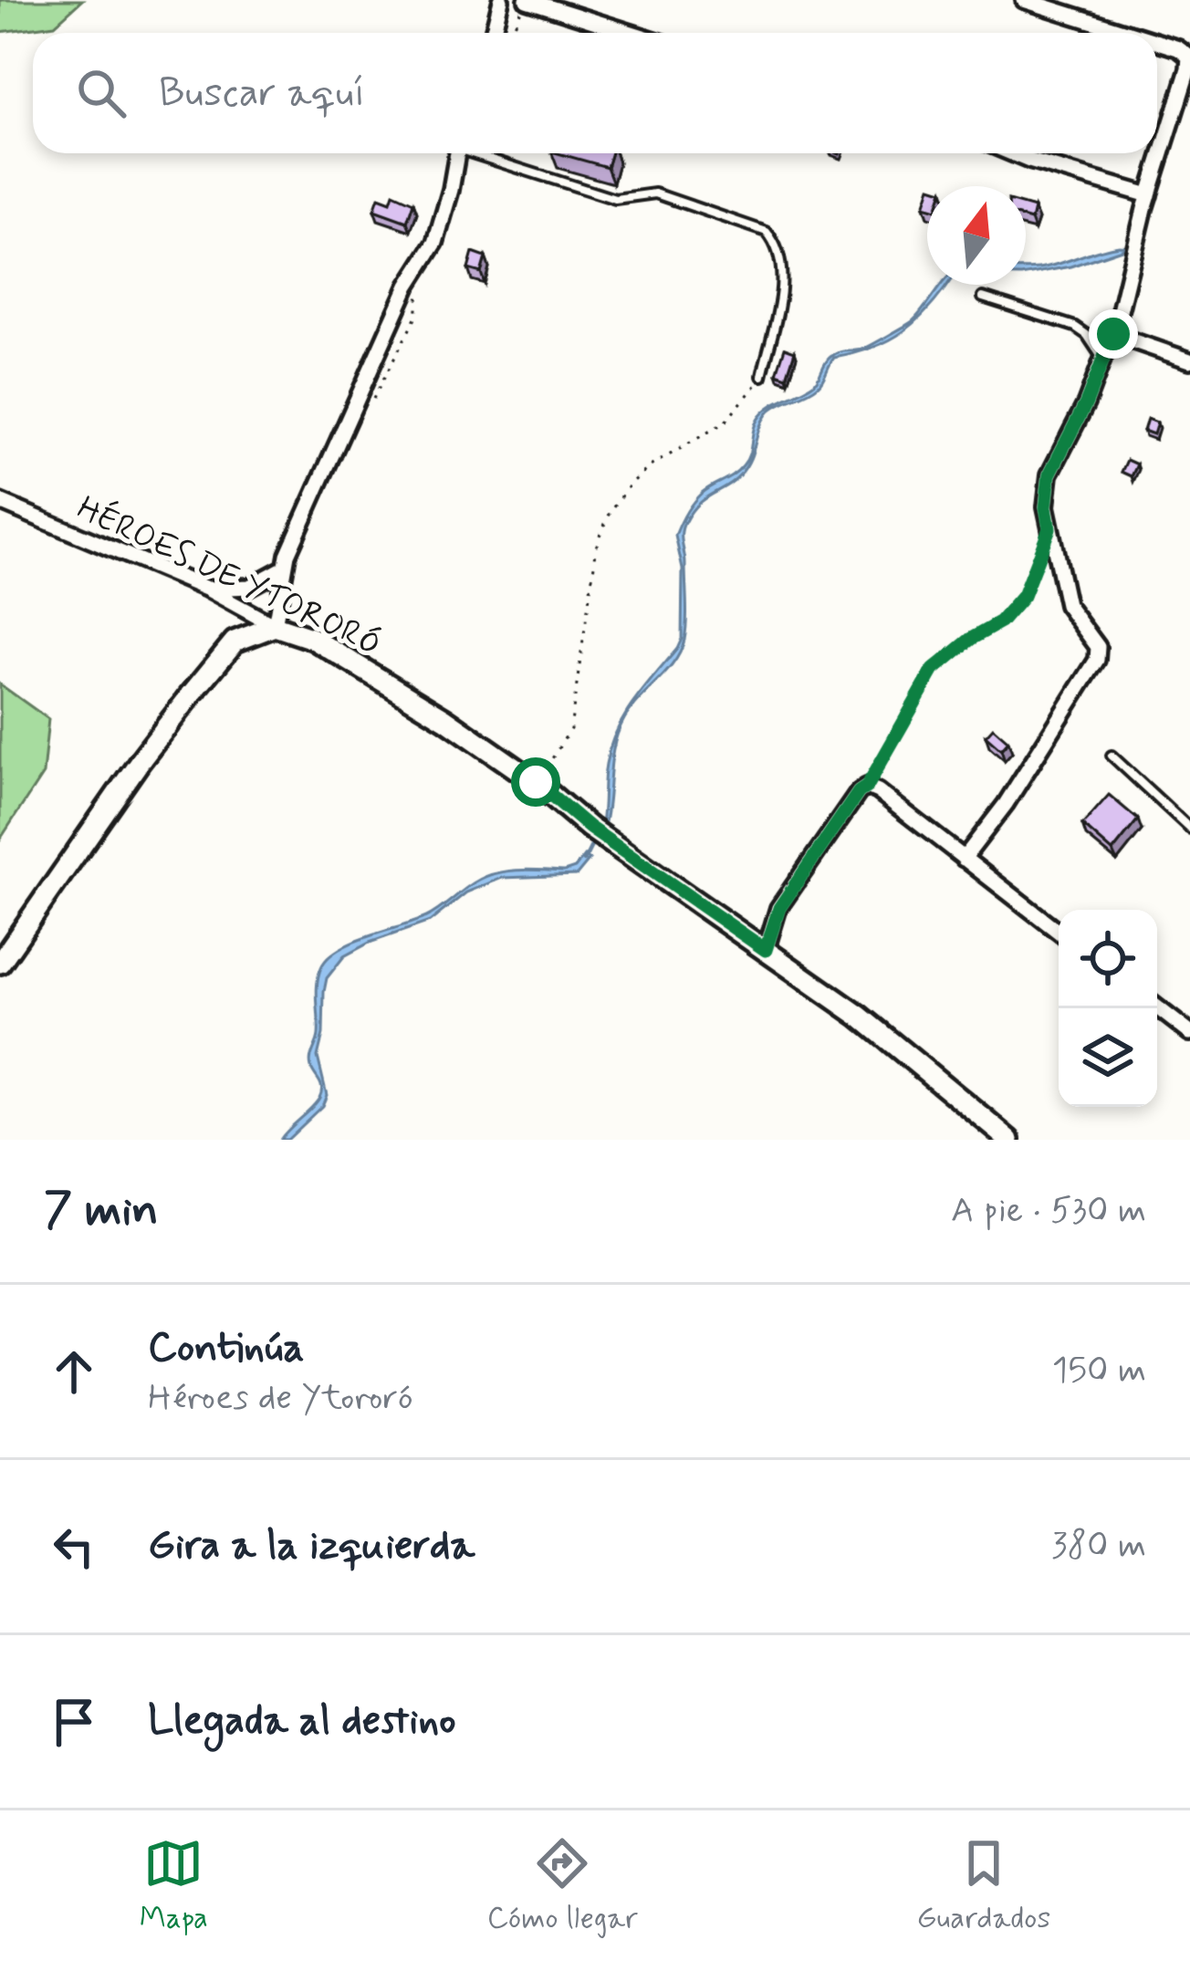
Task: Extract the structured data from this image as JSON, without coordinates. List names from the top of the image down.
{
  "streets": {
    "main road": ["HÉROES DE YTORORÓ"]
  },
  "north": "top",
  "page": {
    "search": "Buscar aquí",
    "heading": ["7 min", "A pie · 530 m"],
    "list": [
      ["Continúa", "Héroes de Ytororó", "150 m"],
      ["Gira a la izquierda", "380 m"],
      "Llegada al destino"
    ],
    "nav": ["Mapa", "Cómo llegar", "Guardados"]
  }
}
